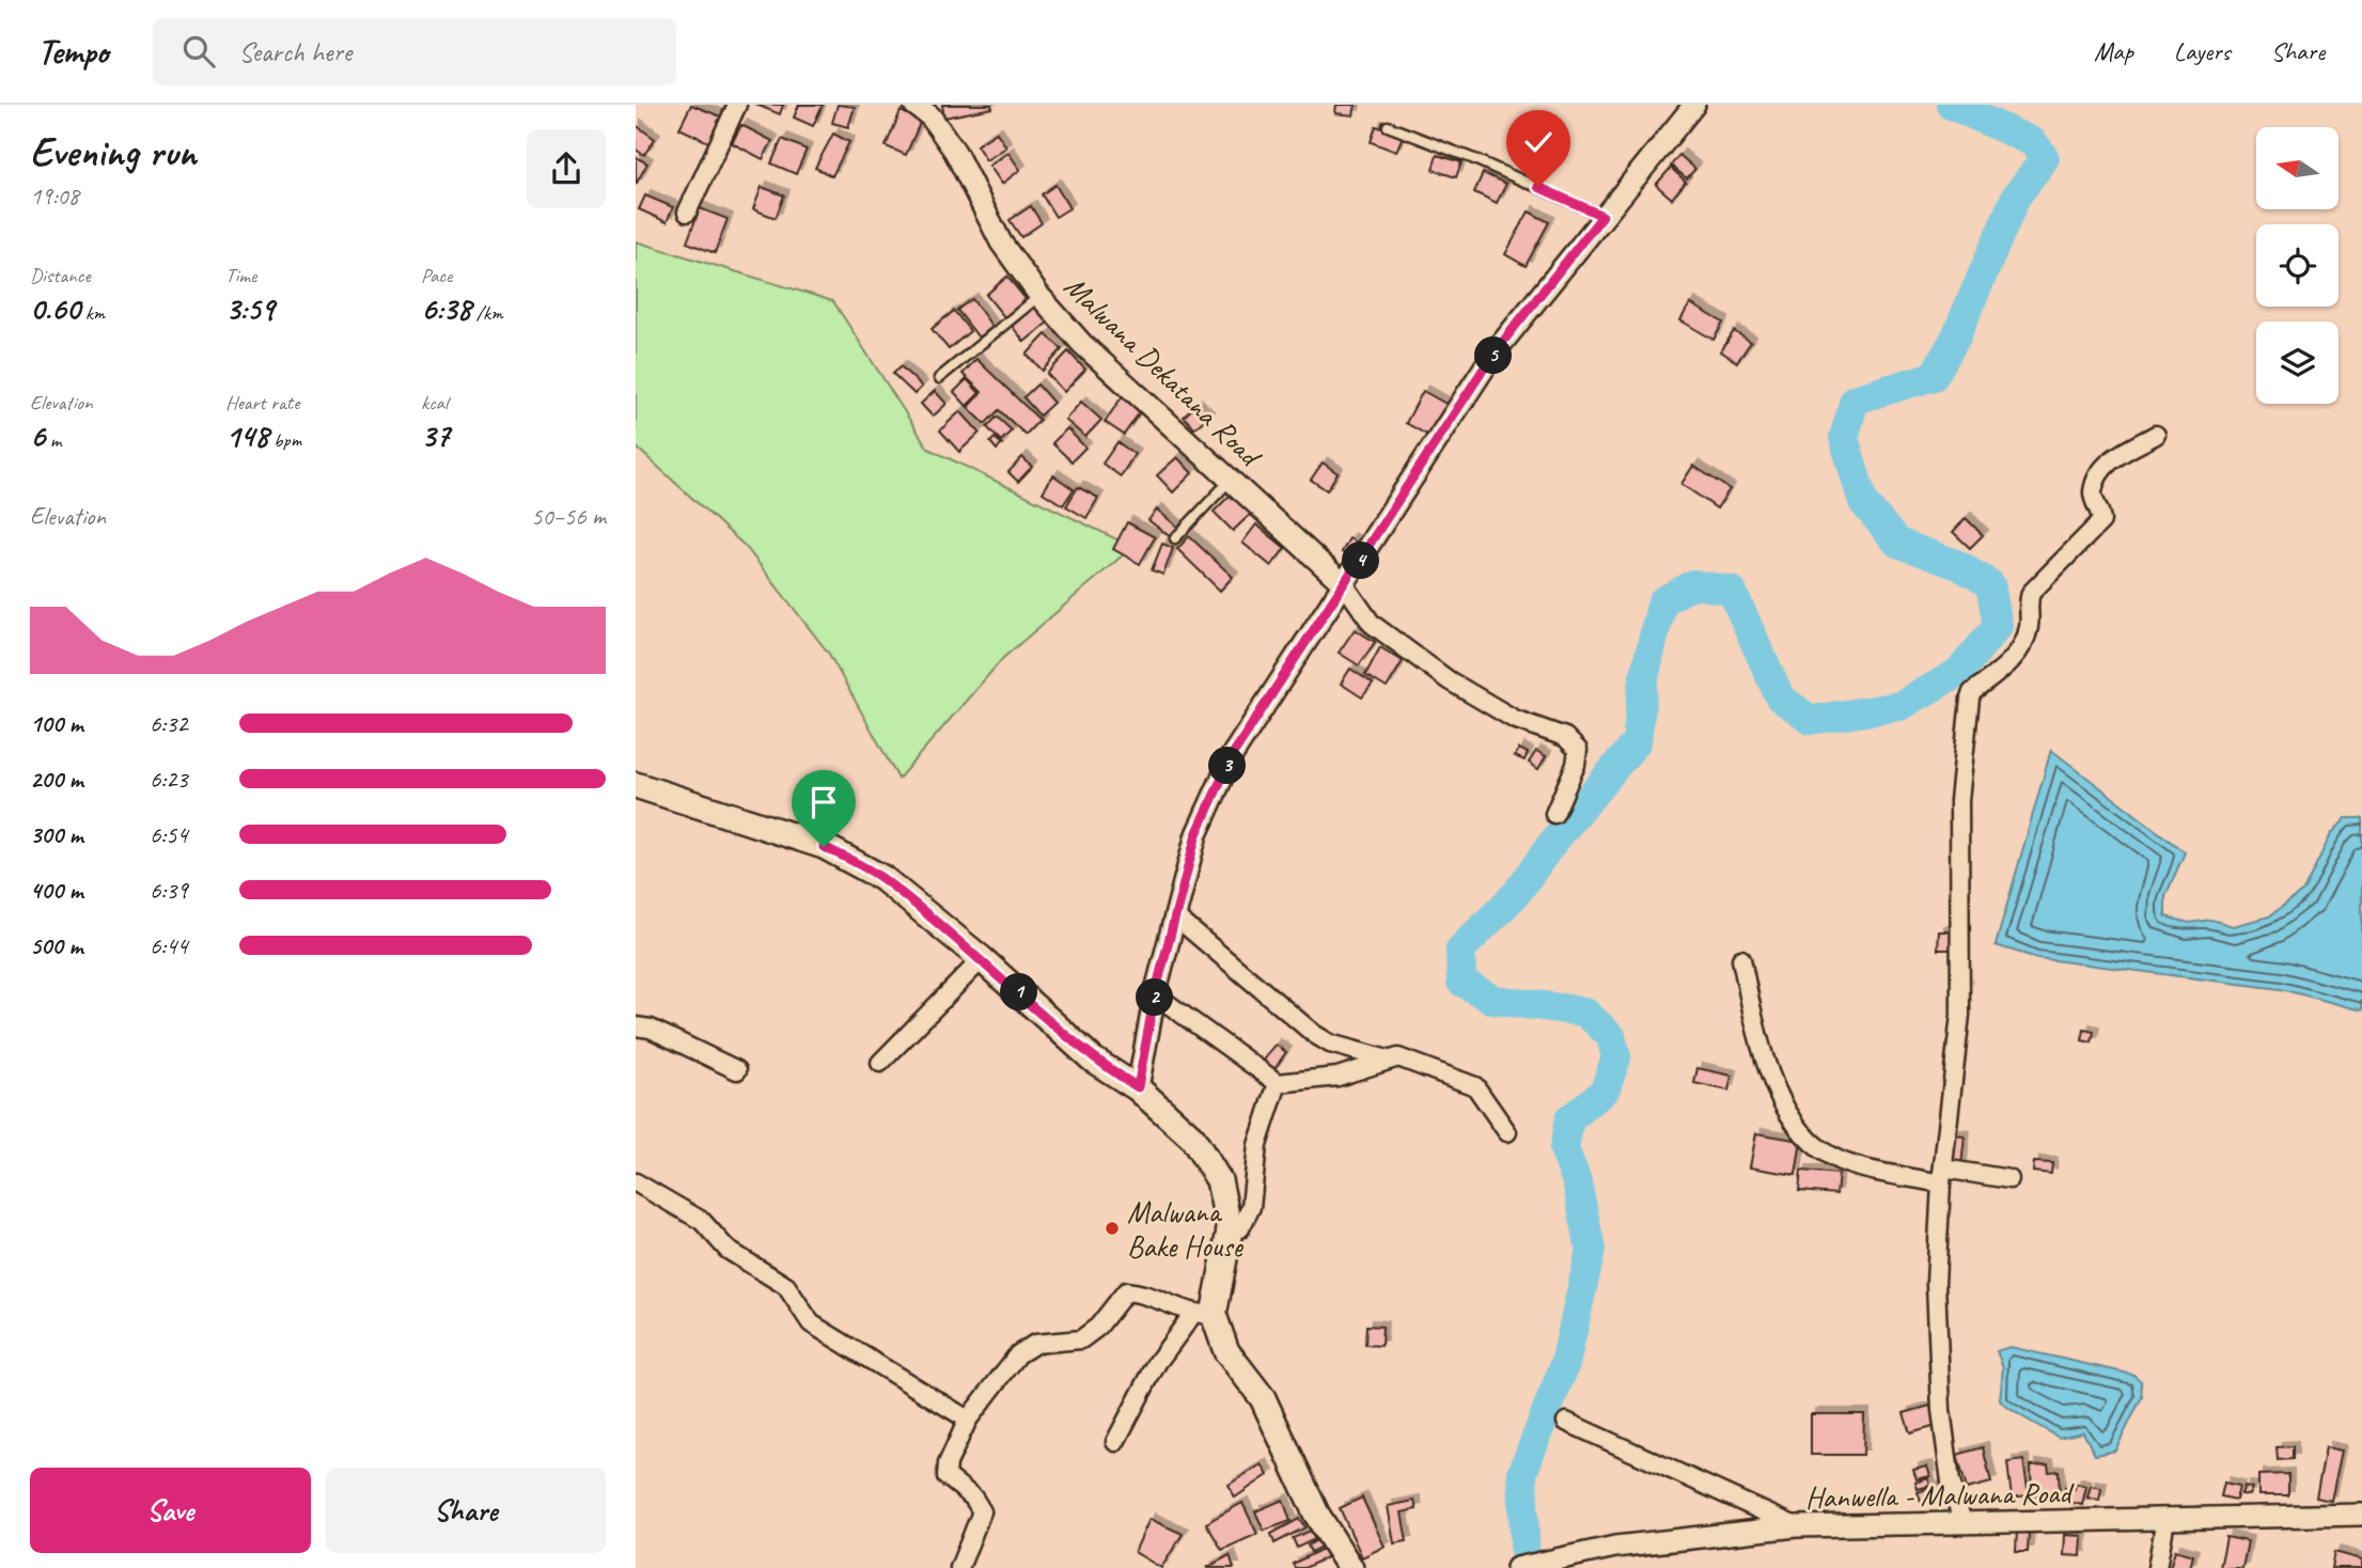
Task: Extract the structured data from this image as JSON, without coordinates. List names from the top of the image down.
{
  "streets": {
    "street": ["Malwana Dekatana Road", "Hanwella - Malwana Road"]
  },
  "places": ["Malwana Bake House"],
  "north": "left",
  "page": {
    "header": "Tempo",
    "search": "Search here",
    "nav": ["Map", "Layers", "Share"],
    "heading": ["Evening run", "19:08"],
    "stats": [
      ["Distance", "0.60 km"],
      ["Time", "3:59"],
      ["Pace", "6:38 /km"],
      ["Elevation", "6 m"],
      ["Heart rate", "148 bpm"],
      ["kcal", "37"]
    ],
    "pins": [
      "5",
      "4",
      "3",
      "1",
      "2"
    ],
    "chart": ["Elevation", "50–56 m"],
    "list": [
      {
        "name": "100 m",
        "note": "6:32"
      },
      {
        "name": "200 m",
        "note": "6:23"
      },
      {
        "name": "300 m",
        "note": "6:54"
      },
      {
        "name": "400 m",
        "note": "6:39"
      },
      {
        "name": "500 m",
        "note": "6:44"
      }
    ],
    "buttons": ["Save", "Share"]
  }
}
